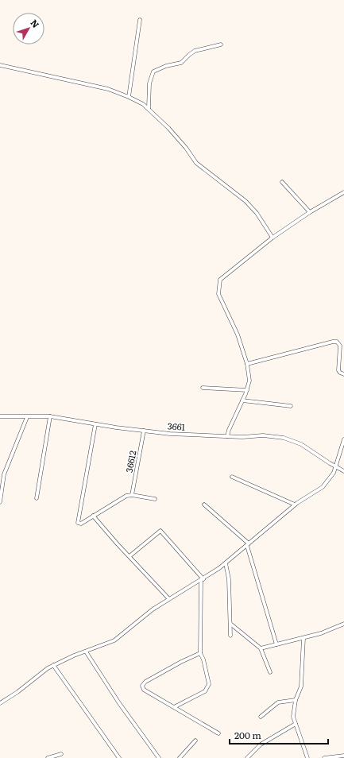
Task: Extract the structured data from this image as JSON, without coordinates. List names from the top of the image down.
{
  "streets": {
    "street": ["3661", "36612"]
  },
  "crossings": [
    ["3661", "36612"]
  ],
  "scale_bar": "200 m",
  "north": "top right"
}
